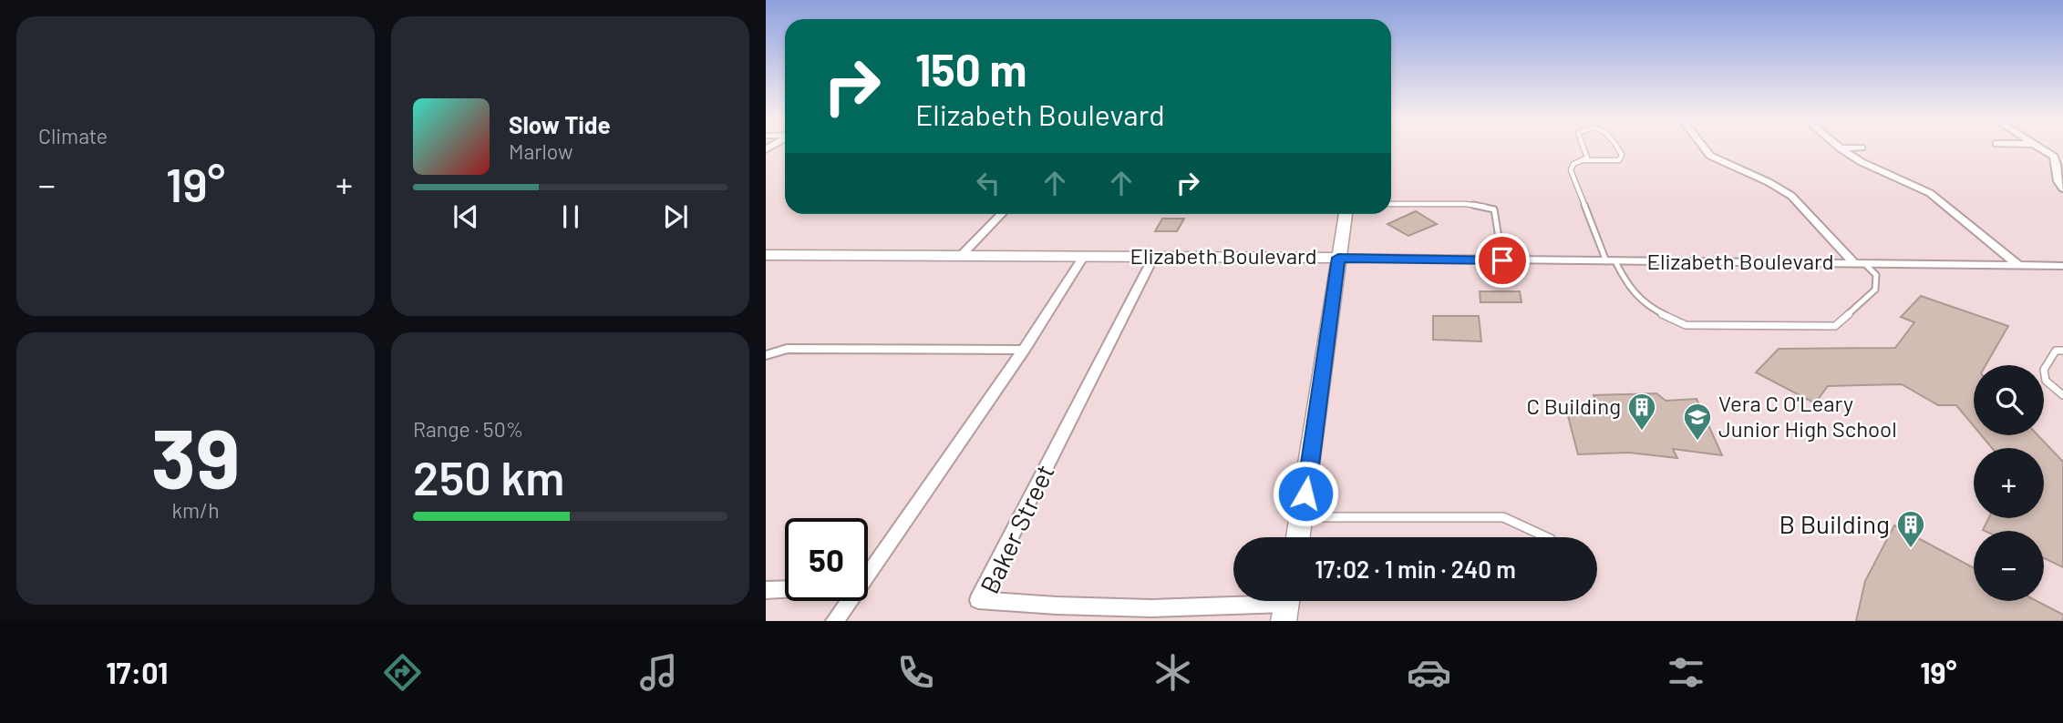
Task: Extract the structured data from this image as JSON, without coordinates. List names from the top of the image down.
{
  "streets": {
    "street": ["Elizabeth Boulevard", "Baker Street"]
  },
  "crossings": [
    ["Elizabeth Boulevard", "Baker Street"]
  ],
  "places": {
    "building": ["C Building", "B Building"],
    "school or university": ["Vera C O'Leary Junior High School"]
  },
  "page": {
    "tile": [
      "Climate",
      ["39", "km/h"],
      ["Range · 50%", "250 km"]
    ],
    "turn": ["150 m", "Elizabeth Boulevard"],
    "song": ["Slow Tide", "Marlow"],
    "heat": ["−", "19°", "+"],
    "map_buttons": ["+", "−"],
    "limit": "50",
    "trip": "17:02 · 1 min · 240 m",
    "tabs": ["17:01", "19°"]
  }
}
